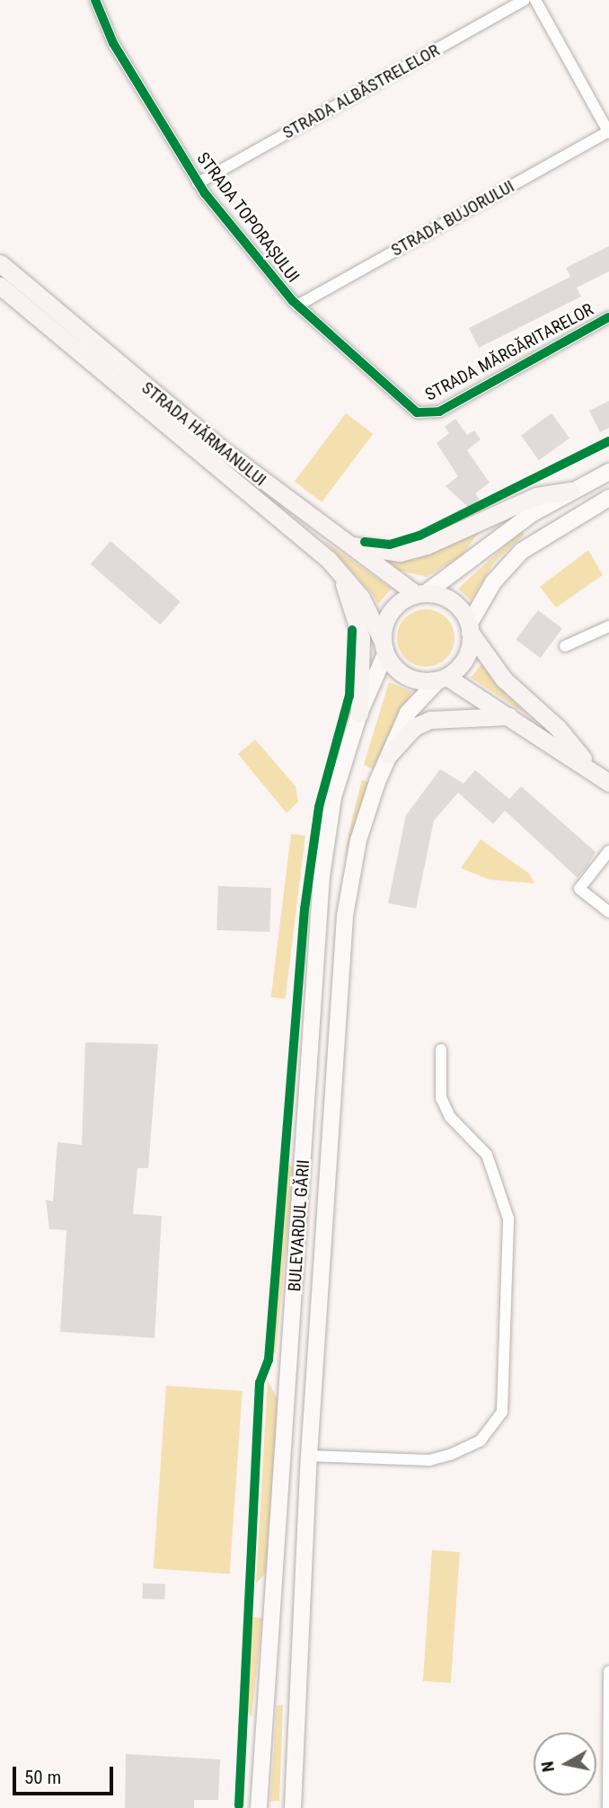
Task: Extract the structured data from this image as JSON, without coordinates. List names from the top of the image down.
{
  "streets": {
    "main road": ["STRADA HĂRMANULUI", "BULEVARDUL GĂRII"],
    "street": [
      "STRADA ALBĂSTRELELOR",
      "STRADA TOPORAȘULUI",
      "STRADA BUJORULUI",
      "STRADA MĂRGĂRITARELOR"
    ]
  },
  "crossings": [
    ["STRADA ALBĂSTRELELOR", "STRADA TOPORAȘULUI"],
    ["STRADA TOPORAȘULUI", "STRADA BUJORULUI"],
    ["STRADA TOPORAȘULUI", "STRADA MĂRGĂRITARELOR"],
    ["STRADA HĂRMANULUI", "BULEVARDUL GĂRII"]
  ],
  "scale_bar": "50 m",
  "north": "left"
}
